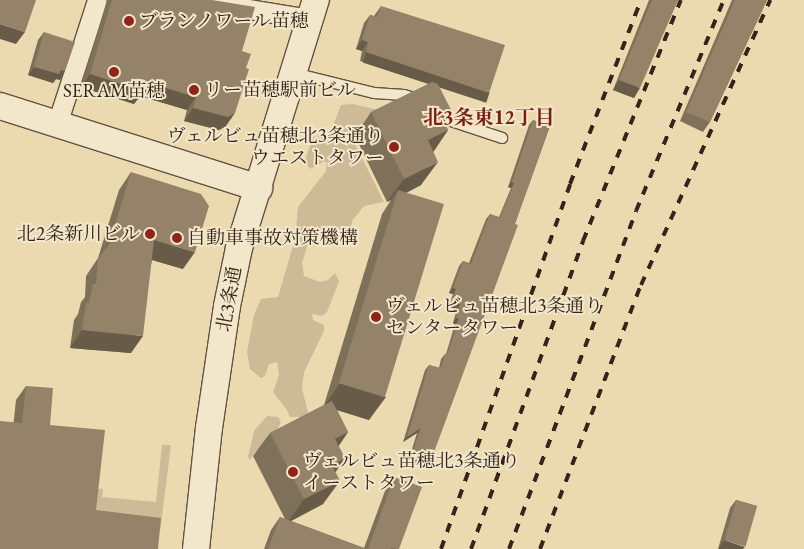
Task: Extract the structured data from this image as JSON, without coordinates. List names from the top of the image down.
{
  "streets": {
    "street": ["北3条通"]
  },
  "districts": ["北3条東12丁目"],
  "places": [
    "ブランノワール苗穂",
    "SERAM苗穂",
    "リー苗穂駅前ビル",
    "ヴェルビュ苗穂北3条通り ウエストタワー",
    "北2条新川ビル",
    "自動車事故対策機構",
    "ヴェルビュ苗穂北3条通り センタータワー",
    "ヴェルビュ苗穂北3条通り イーストタワー"
  ]
}
